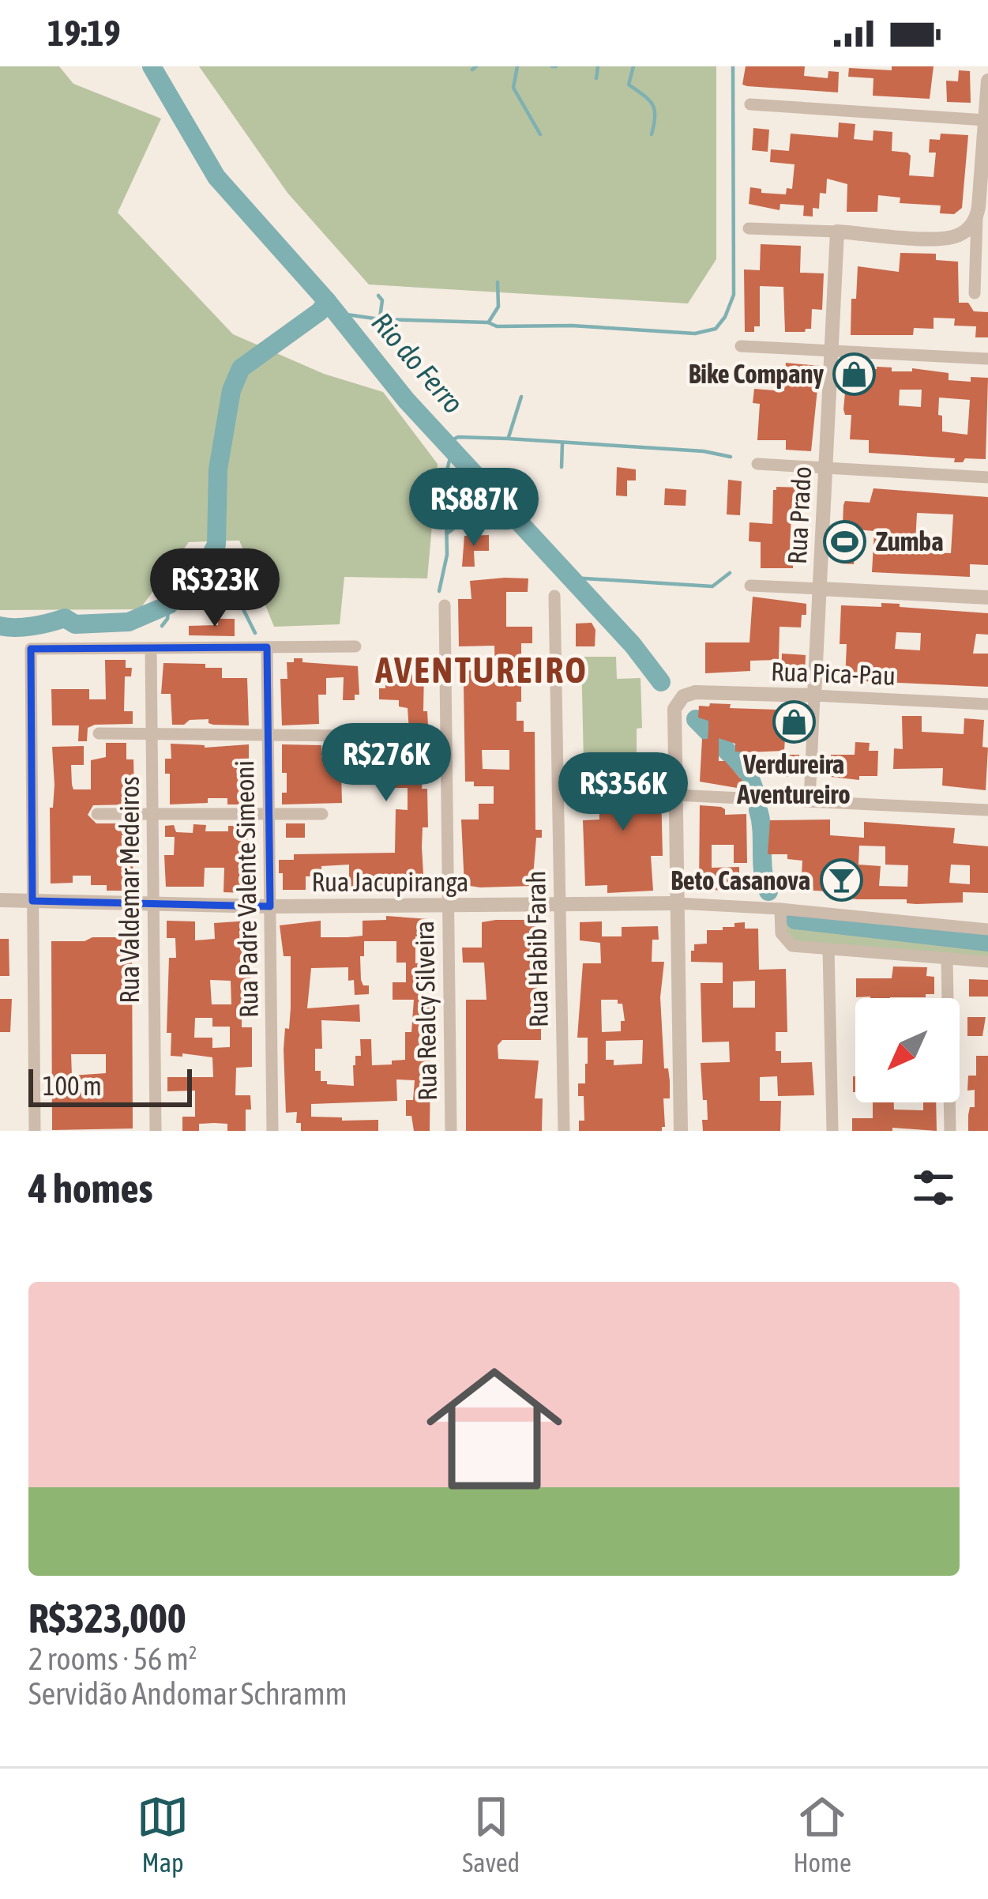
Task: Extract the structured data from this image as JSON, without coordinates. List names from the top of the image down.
{
  "streets": {
    "street": [
      "Rua Prado",
      "Rua Pica-Pau",
      "Rua Jacupiranga",
      "Rua Padre Valente Simeoni",
      "Rua Valdemar Medeiros",
      "Rua Habib Farah",
      "Rua Realcy Silveira"
    ]
  },
  "crossings": [
    ["Rua Prado", "Rua Pica-Pau"],
    ["Rua Jacupiranga", "Rua Padre Valente Simeoni"],
    ["Rua Jacupiranga", "Rua Valdemar Medeiros"],
    ["Rua Jacupiranga", "Rua Habib Farah"],
    ["Rua Jacupiranga", "Rua Realcy Silveira"]
  ],
  "districts": ["AVENTUREIRO"],
  "water": ["Rio do Ferro"],
  "places": {
    "shop": ["Bike Company", "Verdureira Aventureiro"],
    "sports": ["Zumba"],
    "bar": ["Beto Casanova"]
  },
  "scale_bar": "100 m",
  "north": "bottom left",
  "page": {
    "status": "19:19",
    "price": [
      "R$887K",
      "R$323K",
      "R$276K",
      "R$356K"
    ],
    "scale": "100 m",
    "heading": "4 homes",
    "list": [
      {
        "name": "R$323,000",
        "note": "2 rooms · 56 m² · Servidão Andomar Schramm"
      }
    ],
    "tabs": ["Map", "Saved", "Home"]
  }
}
